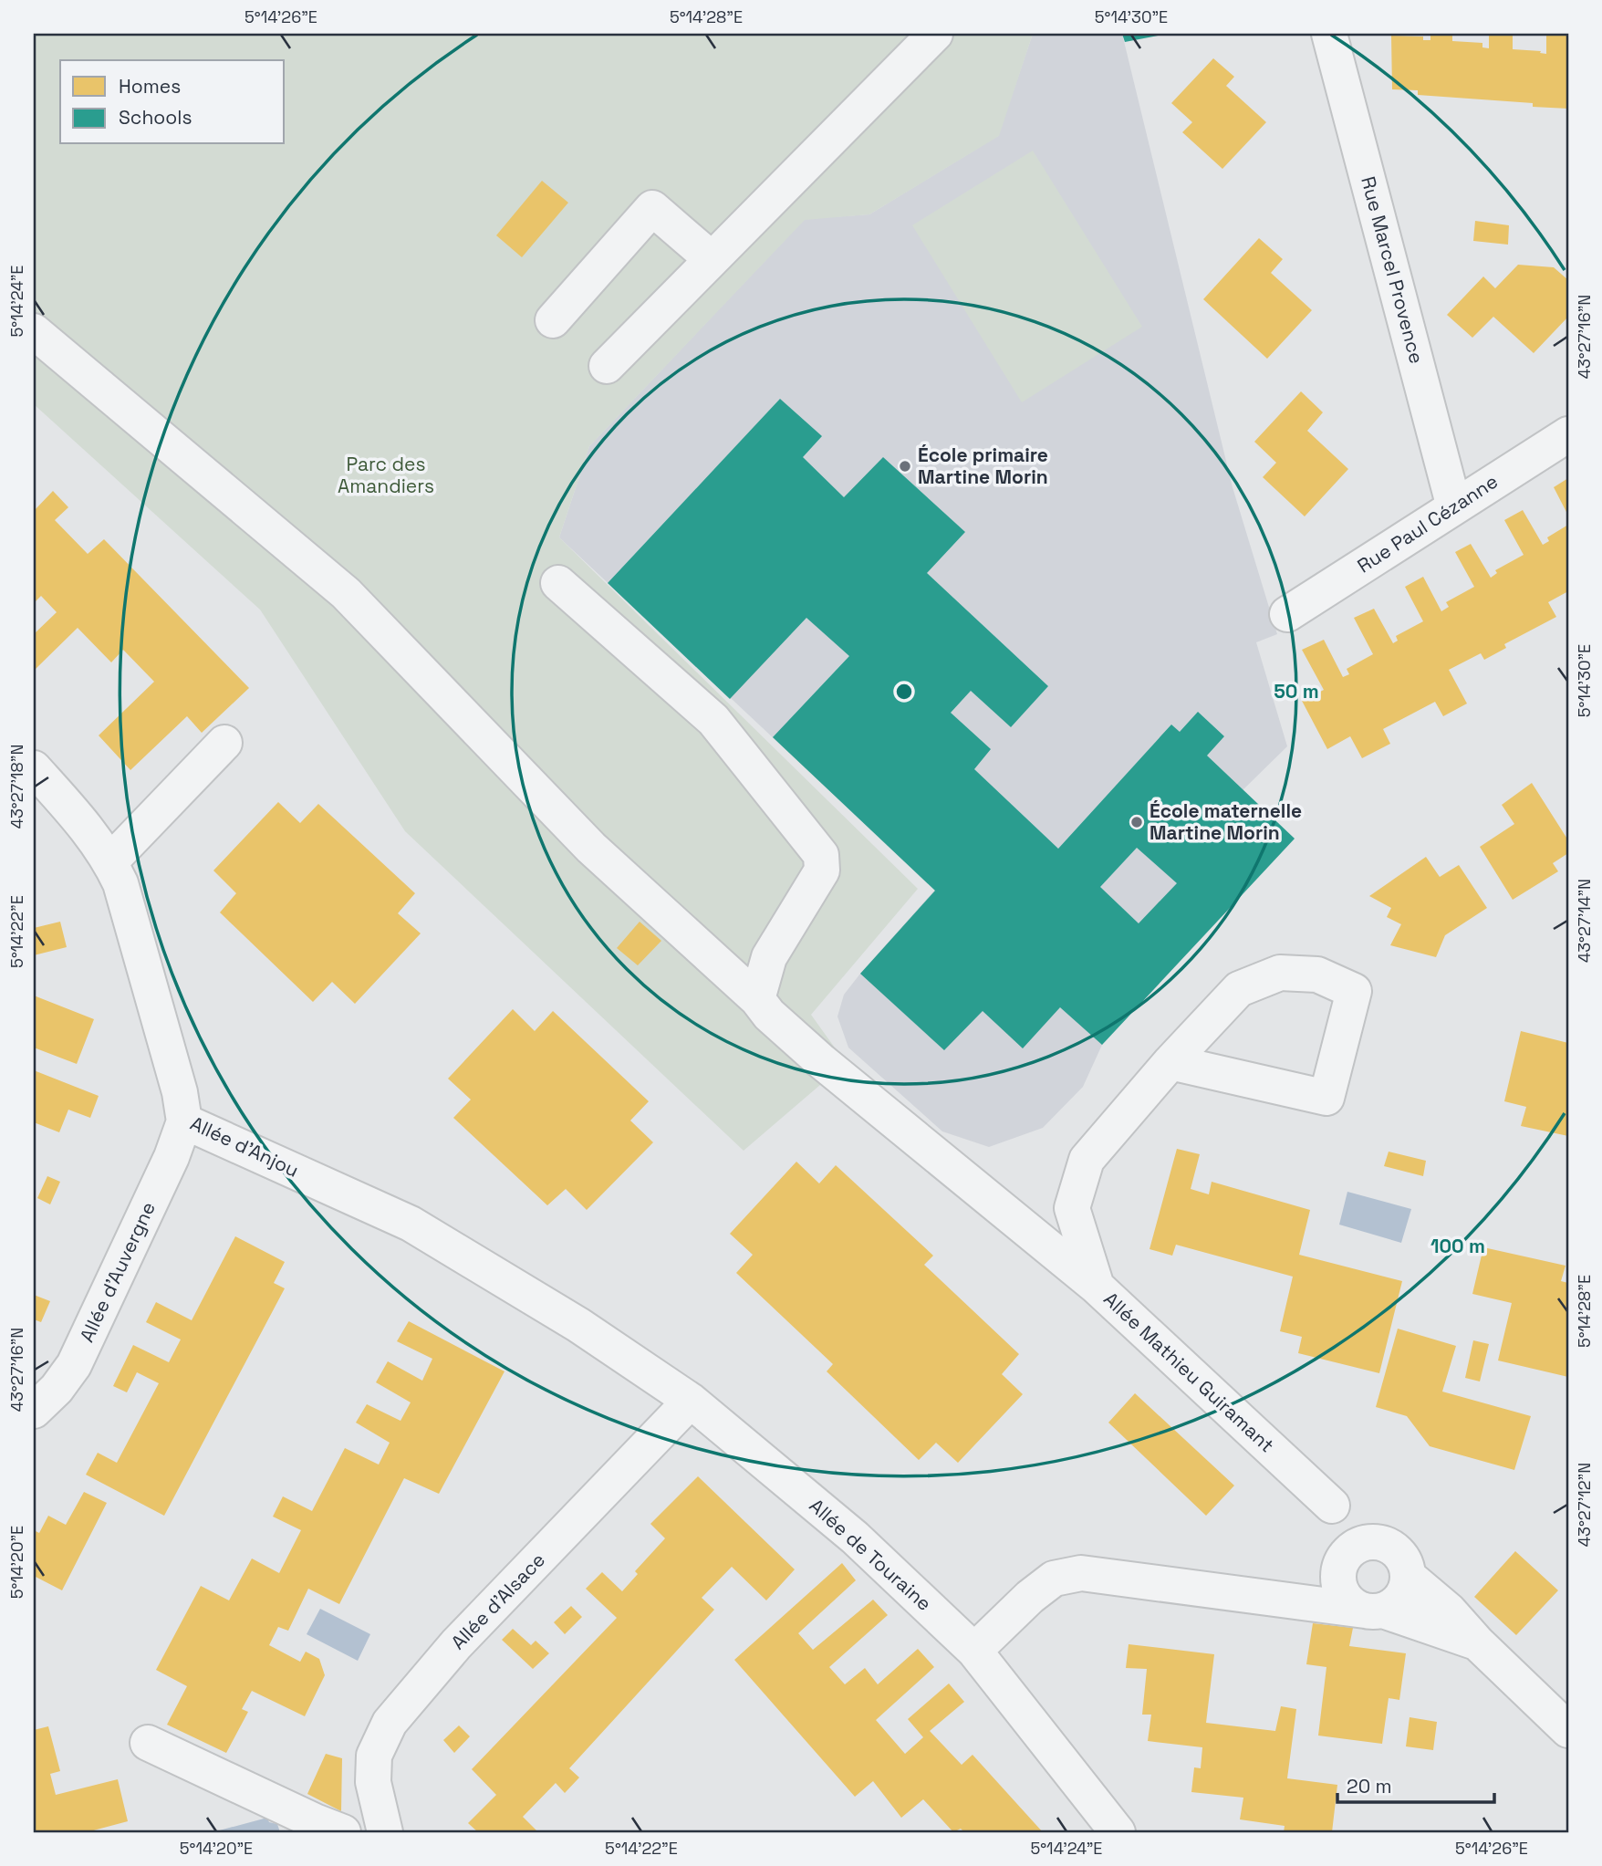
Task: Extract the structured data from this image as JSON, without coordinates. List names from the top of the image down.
{
  "streets": {
    "street": [
      "Rue Marcel Provence",
      "Rue Paul Cézanne",
      "Allée d'Anjou",
      "Allée d'Auvergne",
      "Allée Mathieu Guiramant",
      "Allée de Touraine",
      "Allée d'Alsace"
    ]
  },
  "crossings": [
    ["Rue Marcel Provence", "Rue Paul Cézanne"],
    ["Allée d'Anjou", "Allée d'Auvergne"],
    ["Allée d'Anjou", "Allée de Touraine"],
    ["Allée de Touraine", "Allée d'Alsace"]
  ],
  "parks": ["Parc des Amandiers"],
  "places": ["École primaire Martine Morin", "École maternelle Martine Morin"],
  "legend": ["Homes", "Schools"],
  "scale_bar": "20 m",
  "coordinates": [
    "5°14'26\"E",
    "5°14'28\"E",
    "5°14'30\"E",
    "5°14'24\"E",
    "43°27'16\"N",
    "43°27'18\"N",
    "43°27'14\"N",
    "5°14'22\"E",
    "43°27'12\"N",
    "5°14'20\"E"
  ],
  "rings": ["50 m", "100 m"]
}
